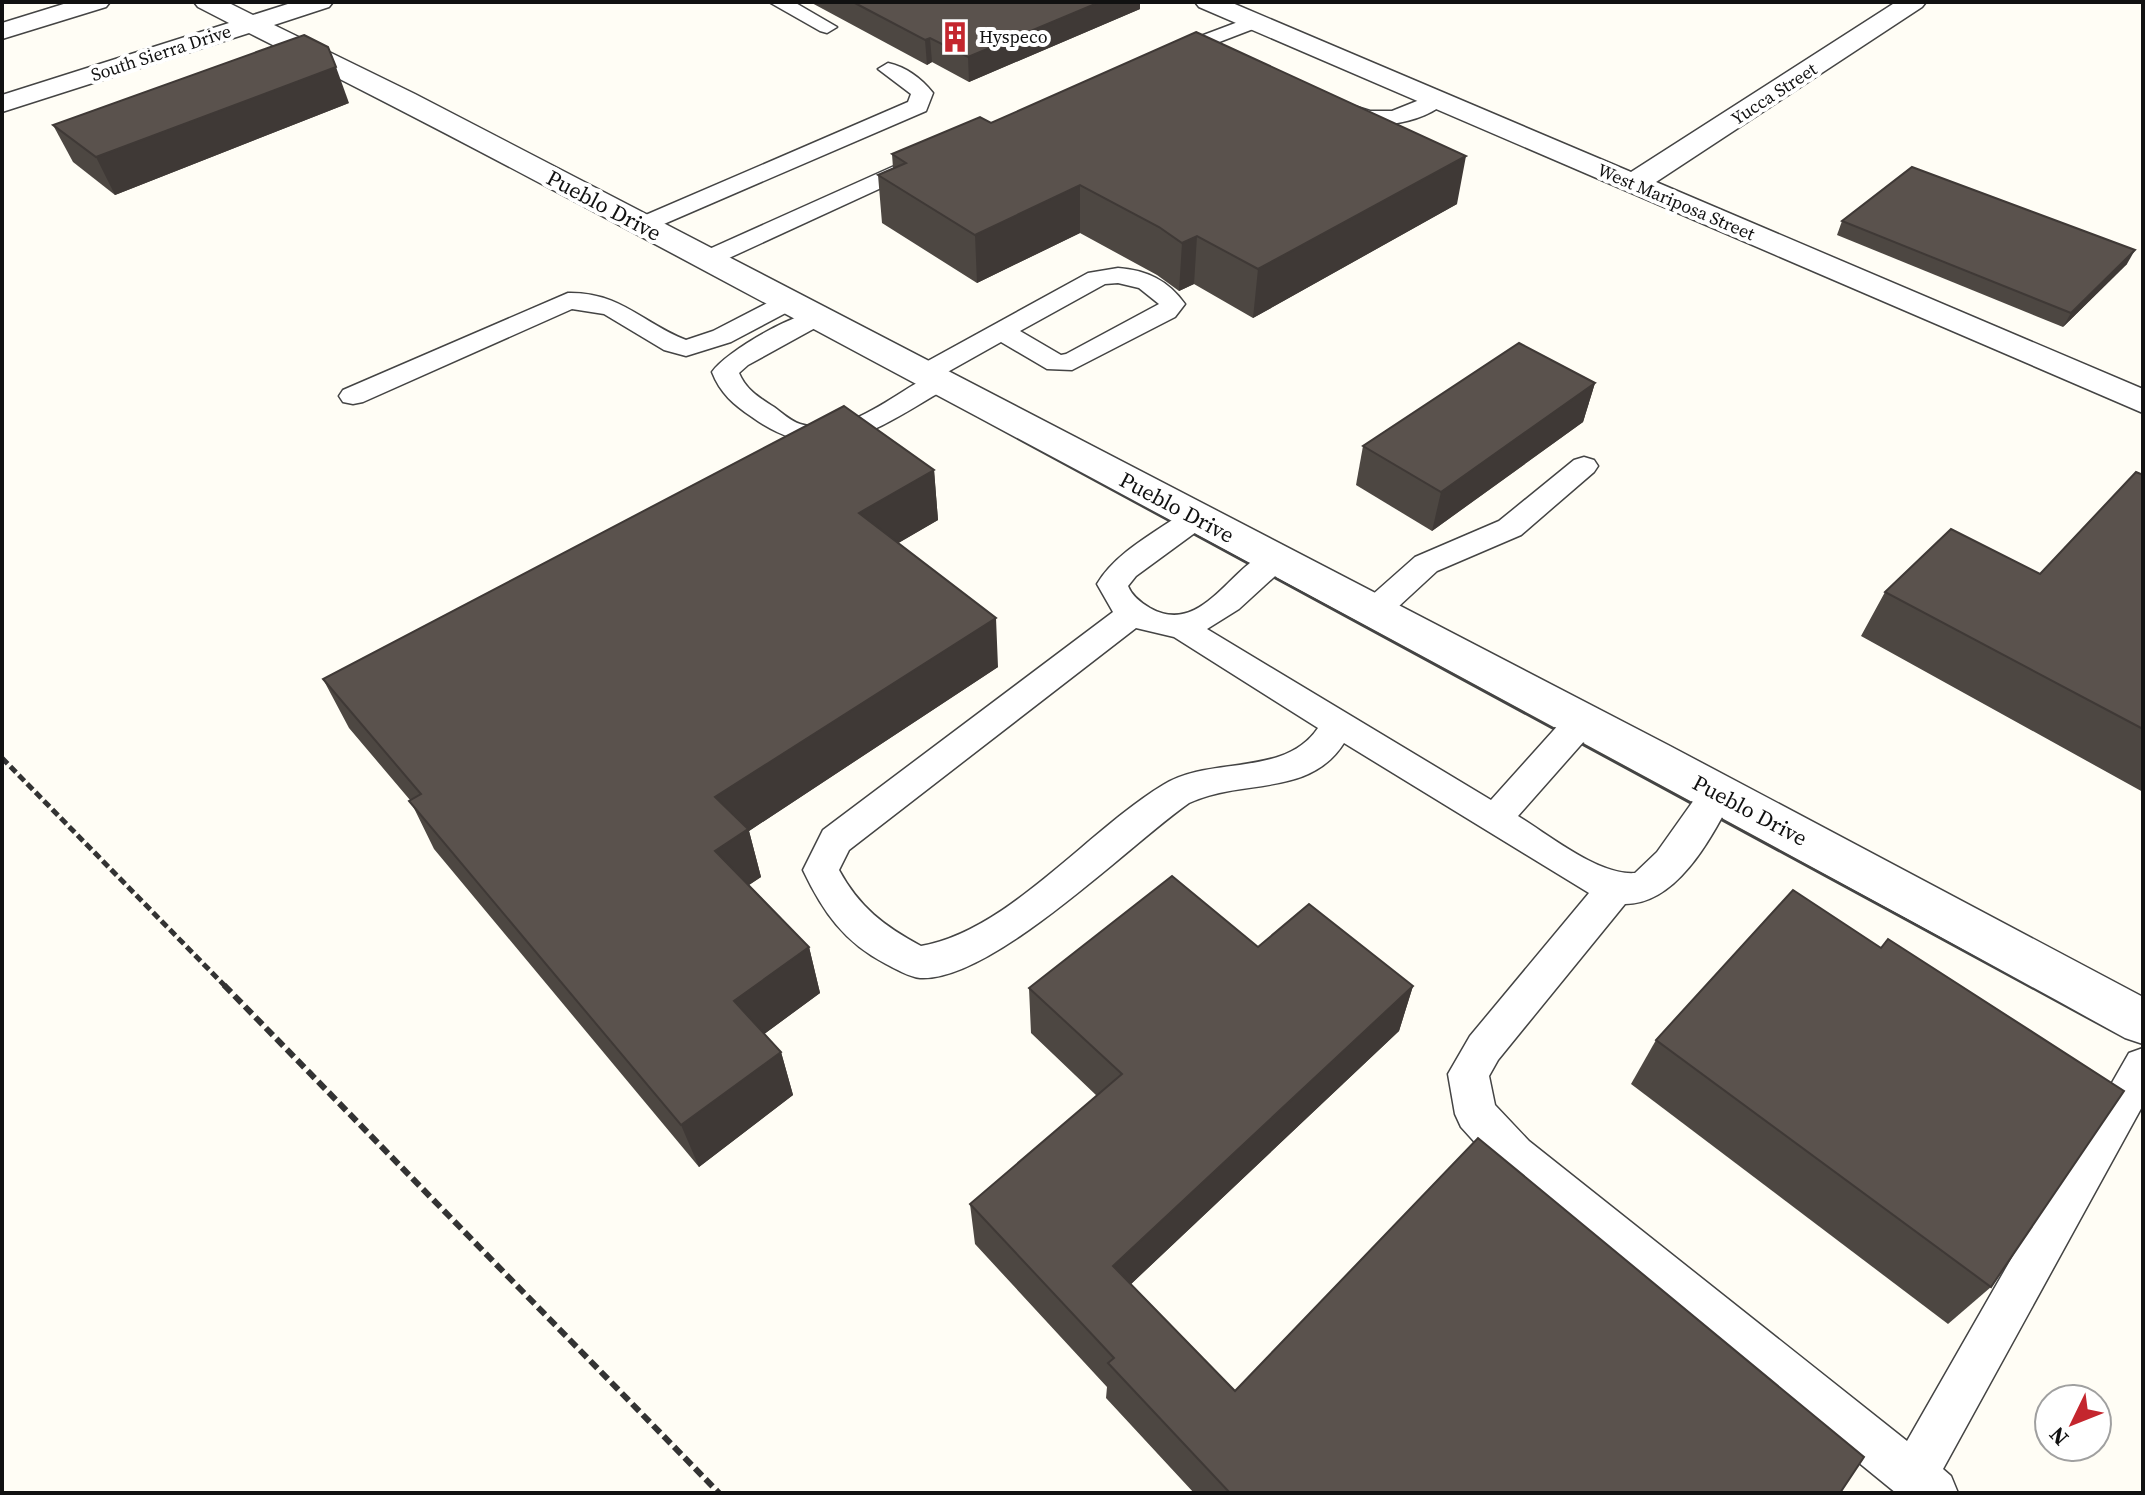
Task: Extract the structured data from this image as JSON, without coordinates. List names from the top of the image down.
{
  "streets": {
    "street": [
      "South Sierra Drive",
      "Yucca Street",
      "West Mariposa Street",
      "Pueblo Drive"
    ]
  },
  "crossings": [
    ["South Sierra Drive", "Pueblo Drive"],
    ["Yucca Street", "West Mariposa Street"]
  ],
  "places": {
    "building": ["Hyspeco"]
  },
  "north": "bottom left"
}
